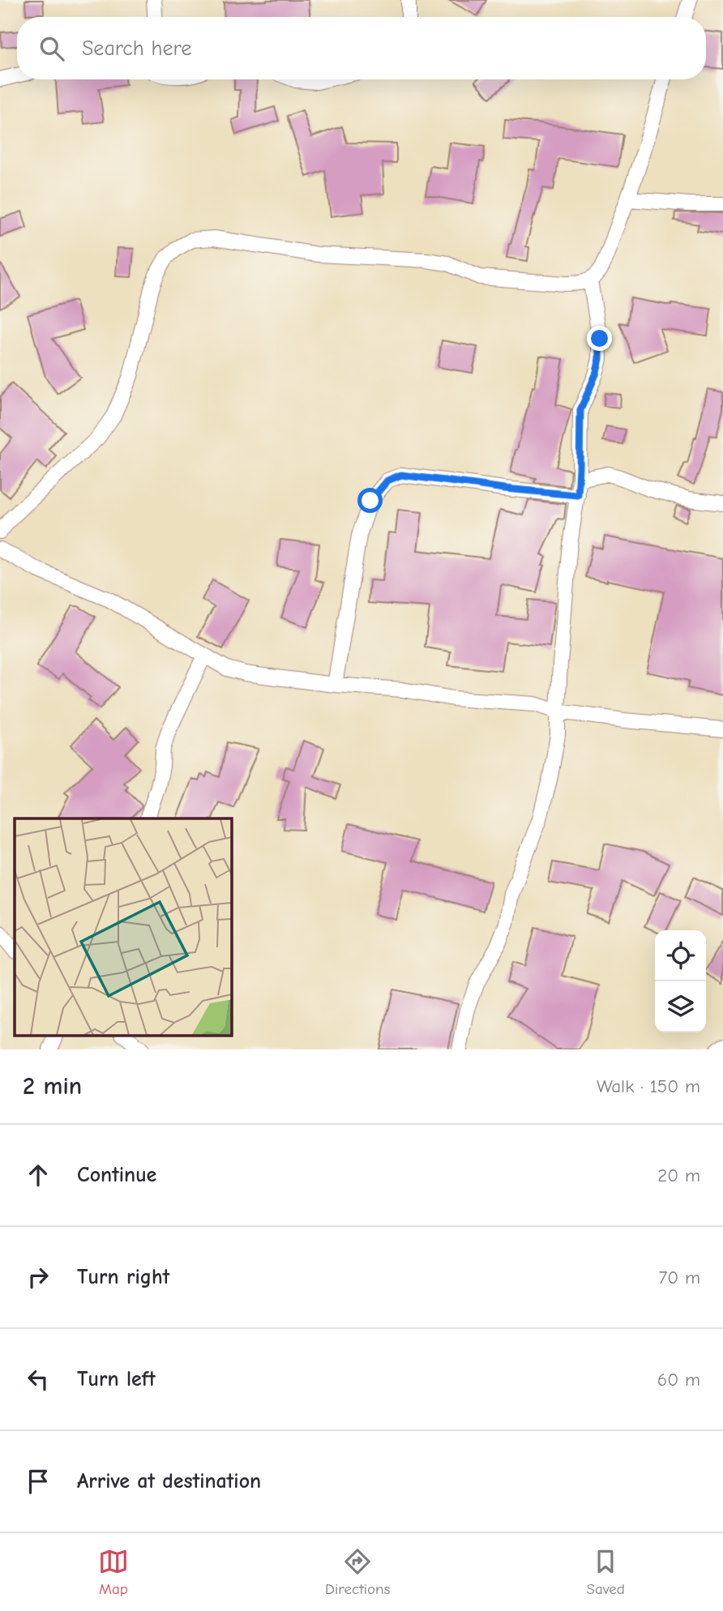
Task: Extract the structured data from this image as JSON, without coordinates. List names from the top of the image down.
{
  "page": {
    "search": "Search here",
    "heading": ["2 min", "Walk · 150 m"],
    "list": [
      ["Continue", "20 m"],
      ["Turn right", "70 m"],
      ["Turn left", "60 m"],
      "Arrive at destination"
    ],
    "nav": ["Map", "Directions", "Saved"]
  }
}
